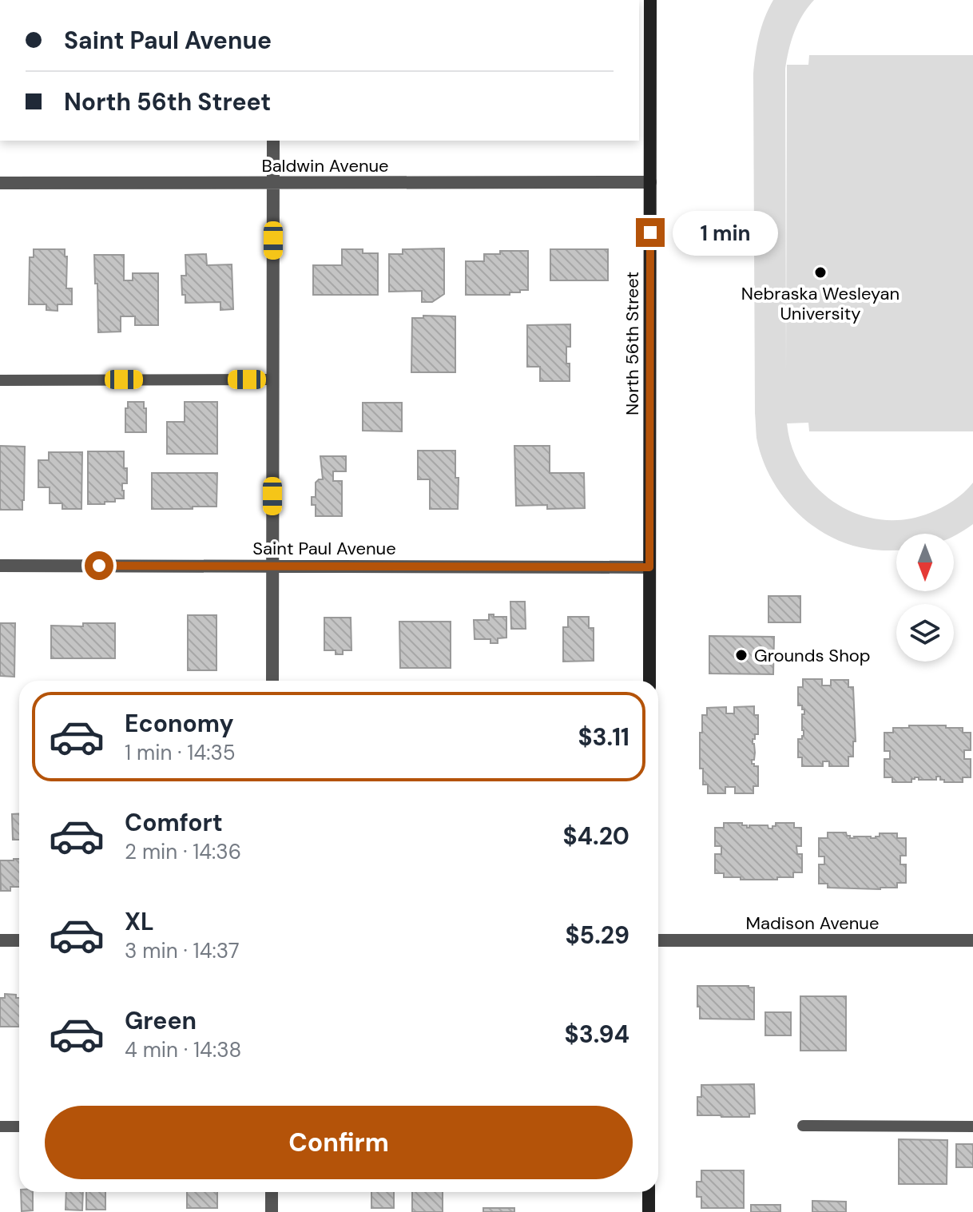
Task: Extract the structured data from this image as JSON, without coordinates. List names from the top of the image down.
{
  "streets": {
    "main road": ["North 56th Street"],
    "street": ["Baldwin Avenue", "Saint Paul Avenue", "Madison Avenue"]
  },
  "crossings": [
    ["Baldwin Avenue", "North 56th Street"],
    ["North 56th Street", "Saint Paul Avenue"]
  ],
  "places": ["Nebraska Wesleyan University", "Grounds Shop"],
  "north": "bottom",
  "page": {
    "banner": ["Saint Paul Avenue", "North 56th Street"],
    "bubble": "1 min",
    "list": [
      {
        "name": "Economy",
        "note": "1 min · 14:35",
        "value": "$3.11"
      },
      {
        "name": "Comfort",
        "note": "2 min · 14:36",
        "value": "$4.20"
      },
      {
        "name": "XL",
        "note": "3 min · 14:37",
        "value": "$5.29"
      },
      {
        "name": "Green",
        "note": "4 min · 14:38",
        "value": "$3.94"
      }
    ],
    "buttons": "Confirm"
  }
}
